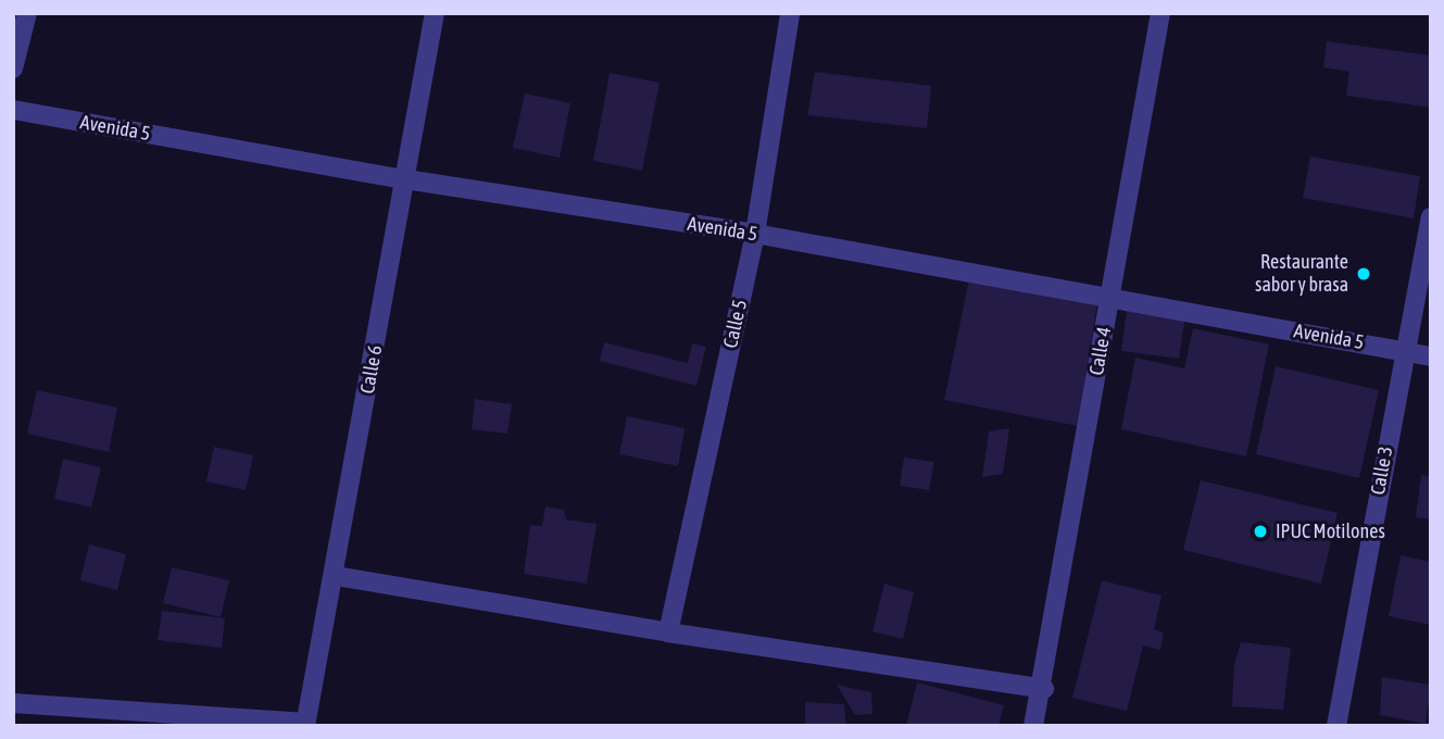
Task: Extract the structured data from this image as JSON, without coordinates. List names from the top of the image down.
{
  "streets": {
    "street": [
      "Avenida 5",
      "Calle 5",
      "Calle 4",
      "Calle 6",
      "Calle 3"
    ]
  },
  "crossings": [
    ["Avenida 5", "Calle 5"],
    ["Avenida 5", "Calle 4"],
    ["Avenida 5", "Calle 6"],
    ["Avenida 5", "Calle 3"]
  ],
  "places": ["Restaurante sabor y brasa", "IPUC Motilones"]
}
